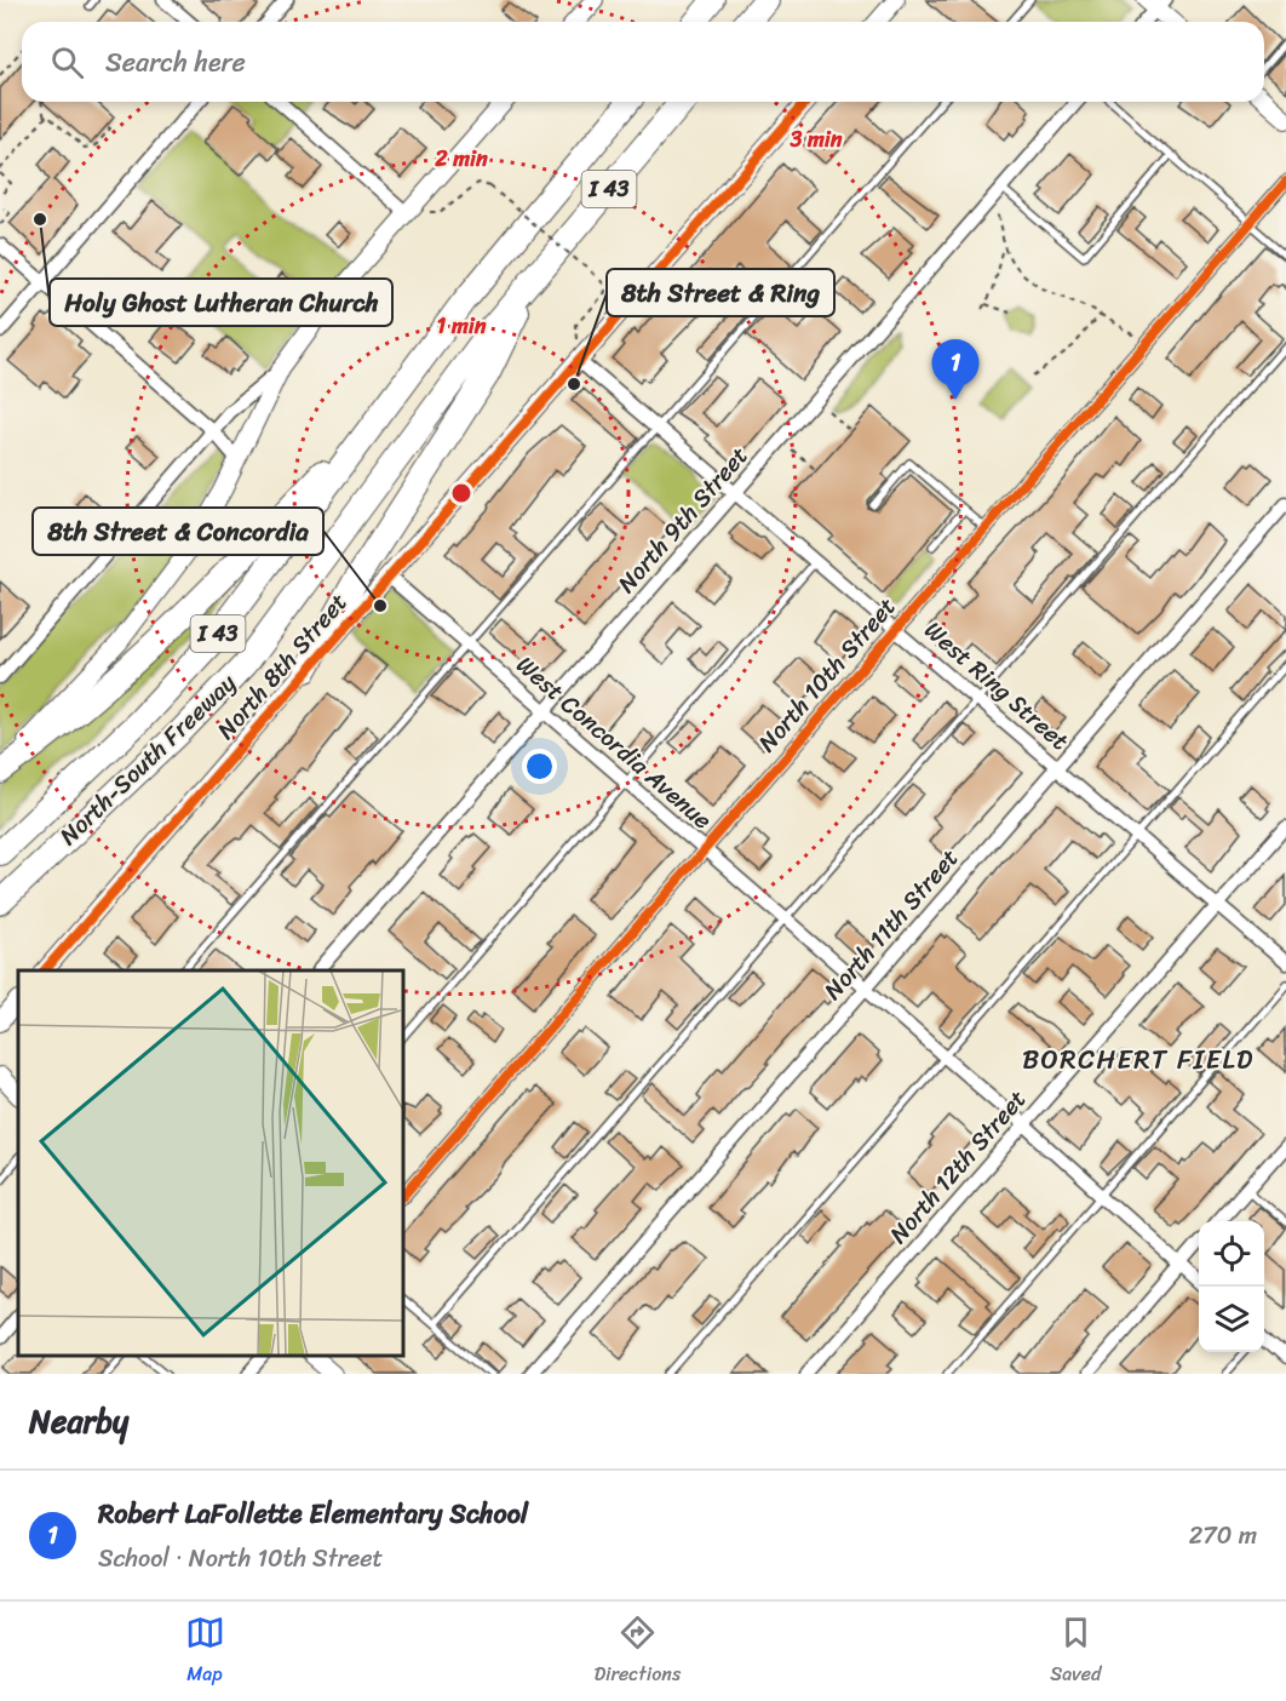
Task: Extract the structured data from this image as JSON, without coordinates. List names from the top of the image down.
{
  "streets": {
    "highway": ["I 43", "North-South Freeway"],
    "street": [
      "North 9th Street",
      "North 8th Street",
      "North 10th Street",
      "West Ring Street",
      "West Concordia Avenue",
      "North 11th Street",
      "North 12th Street"
    ]
  },
  "crossings": [
    ["North 9th Street", "West Ring Street"],
    ["North 9th Street", "West Concordia Avenue"],
    ["North 8th Street", "West Ring Street"],
    ["North 8th Street", "West Concordia Avenue"],
    ["North 10th Street", "West Ring Street"],
    ["North 10th Street", "West Concordia Avenue"],
    ["West Ring Street", "North 11th Street"],
    ["West Ring Street", "North 12th Street"],
    ["West Concordia Avenue", "North 11th Street"],
    ["West Concordia Avenue", "North 12th Street"]
  ],
  "districts": ["BORCHERT FIELD"],
  "places": ["Holy Ghost Lutheran Church", "8th Street & Ring", "8th Street & Concordia"],
  "page": {
    "search": "Search here",
    "pins": "1",
    "heading": "Nearby",
    "list": [
      {
        "mark": "1",
        "name": "Robert LaFollette Elementary School",
        "note": "School · North 10th Street",
        "value": "270 m"
      }
    ],
    "nav": ["Map", "Directions", "Saved"]
  },
  "rings": ["3 min", "2 min", "1 min"]
}
